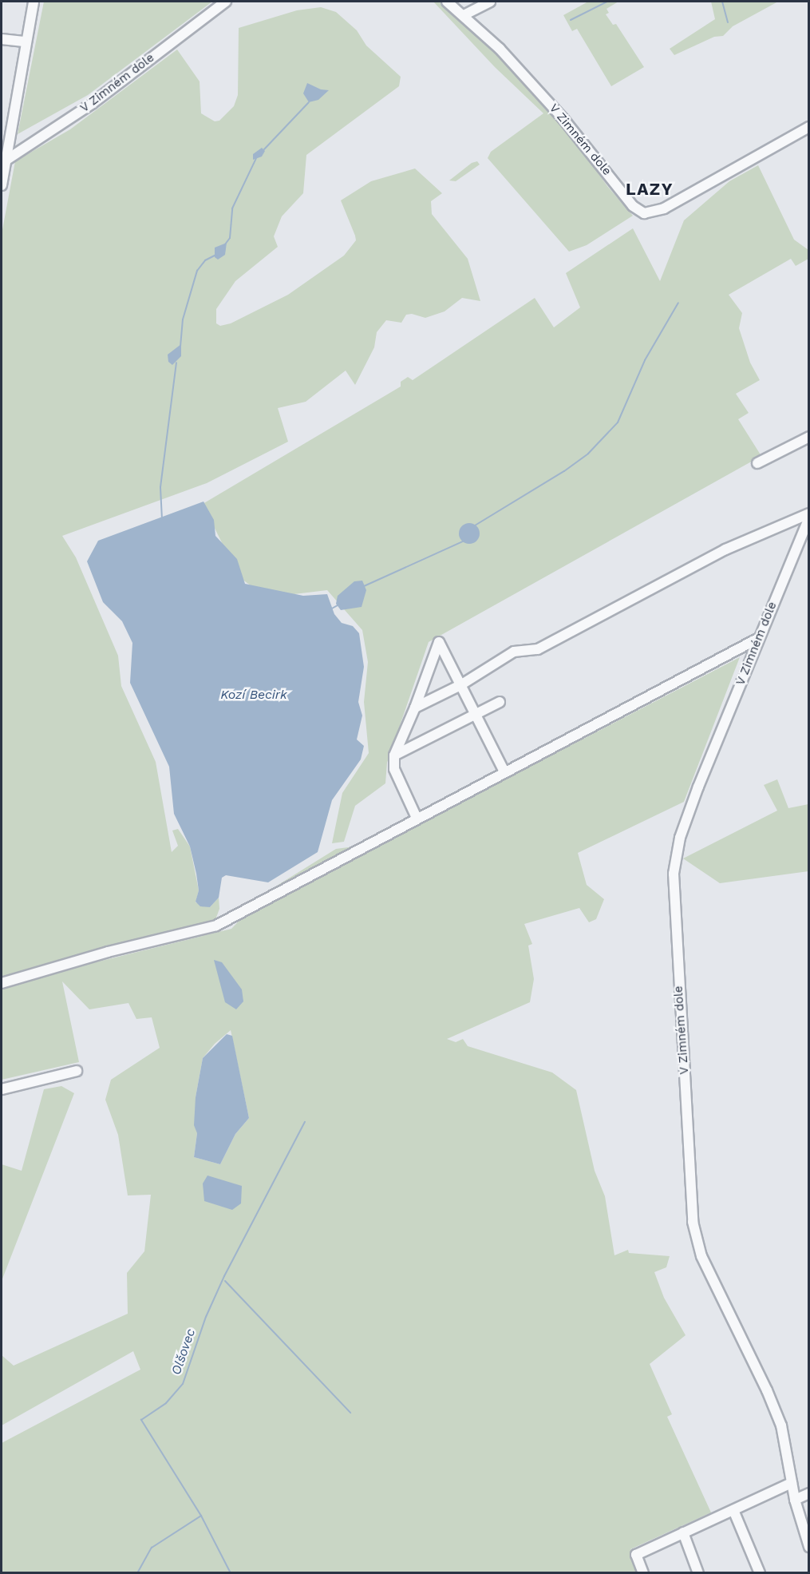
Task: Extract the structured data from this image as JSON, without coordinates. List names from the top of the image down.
{
  "streets": {
    "street": ["V Zimném dole"]
  },
  "districts": ["LAZY"],
  "water": ["Kozí Becirk", "Olšovec"]
}
